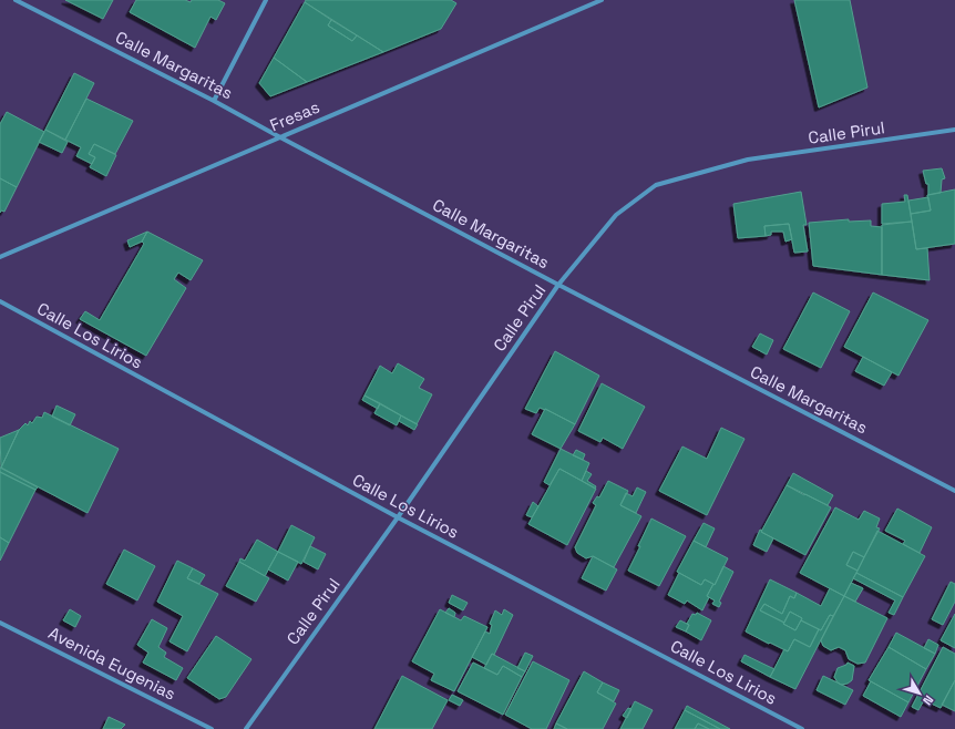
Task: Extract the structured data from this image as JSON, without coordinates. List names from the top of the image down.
{
  "streets": {
    "street": [
      "Calle Margaritas",
      "Fresas",
      "Calle Pirul",
      "Calle Los Lirios",
      "Avenida Eugenias"
    ]
  },
  "crossings": [
    ["Calle Margaritas", "Fresas"],
    ["Calle Margaritas", "Calle Pirul"],
    ["Calle Pirul", "Calle Los Lirios"]
  ],
  "north": "bottom right"
}
